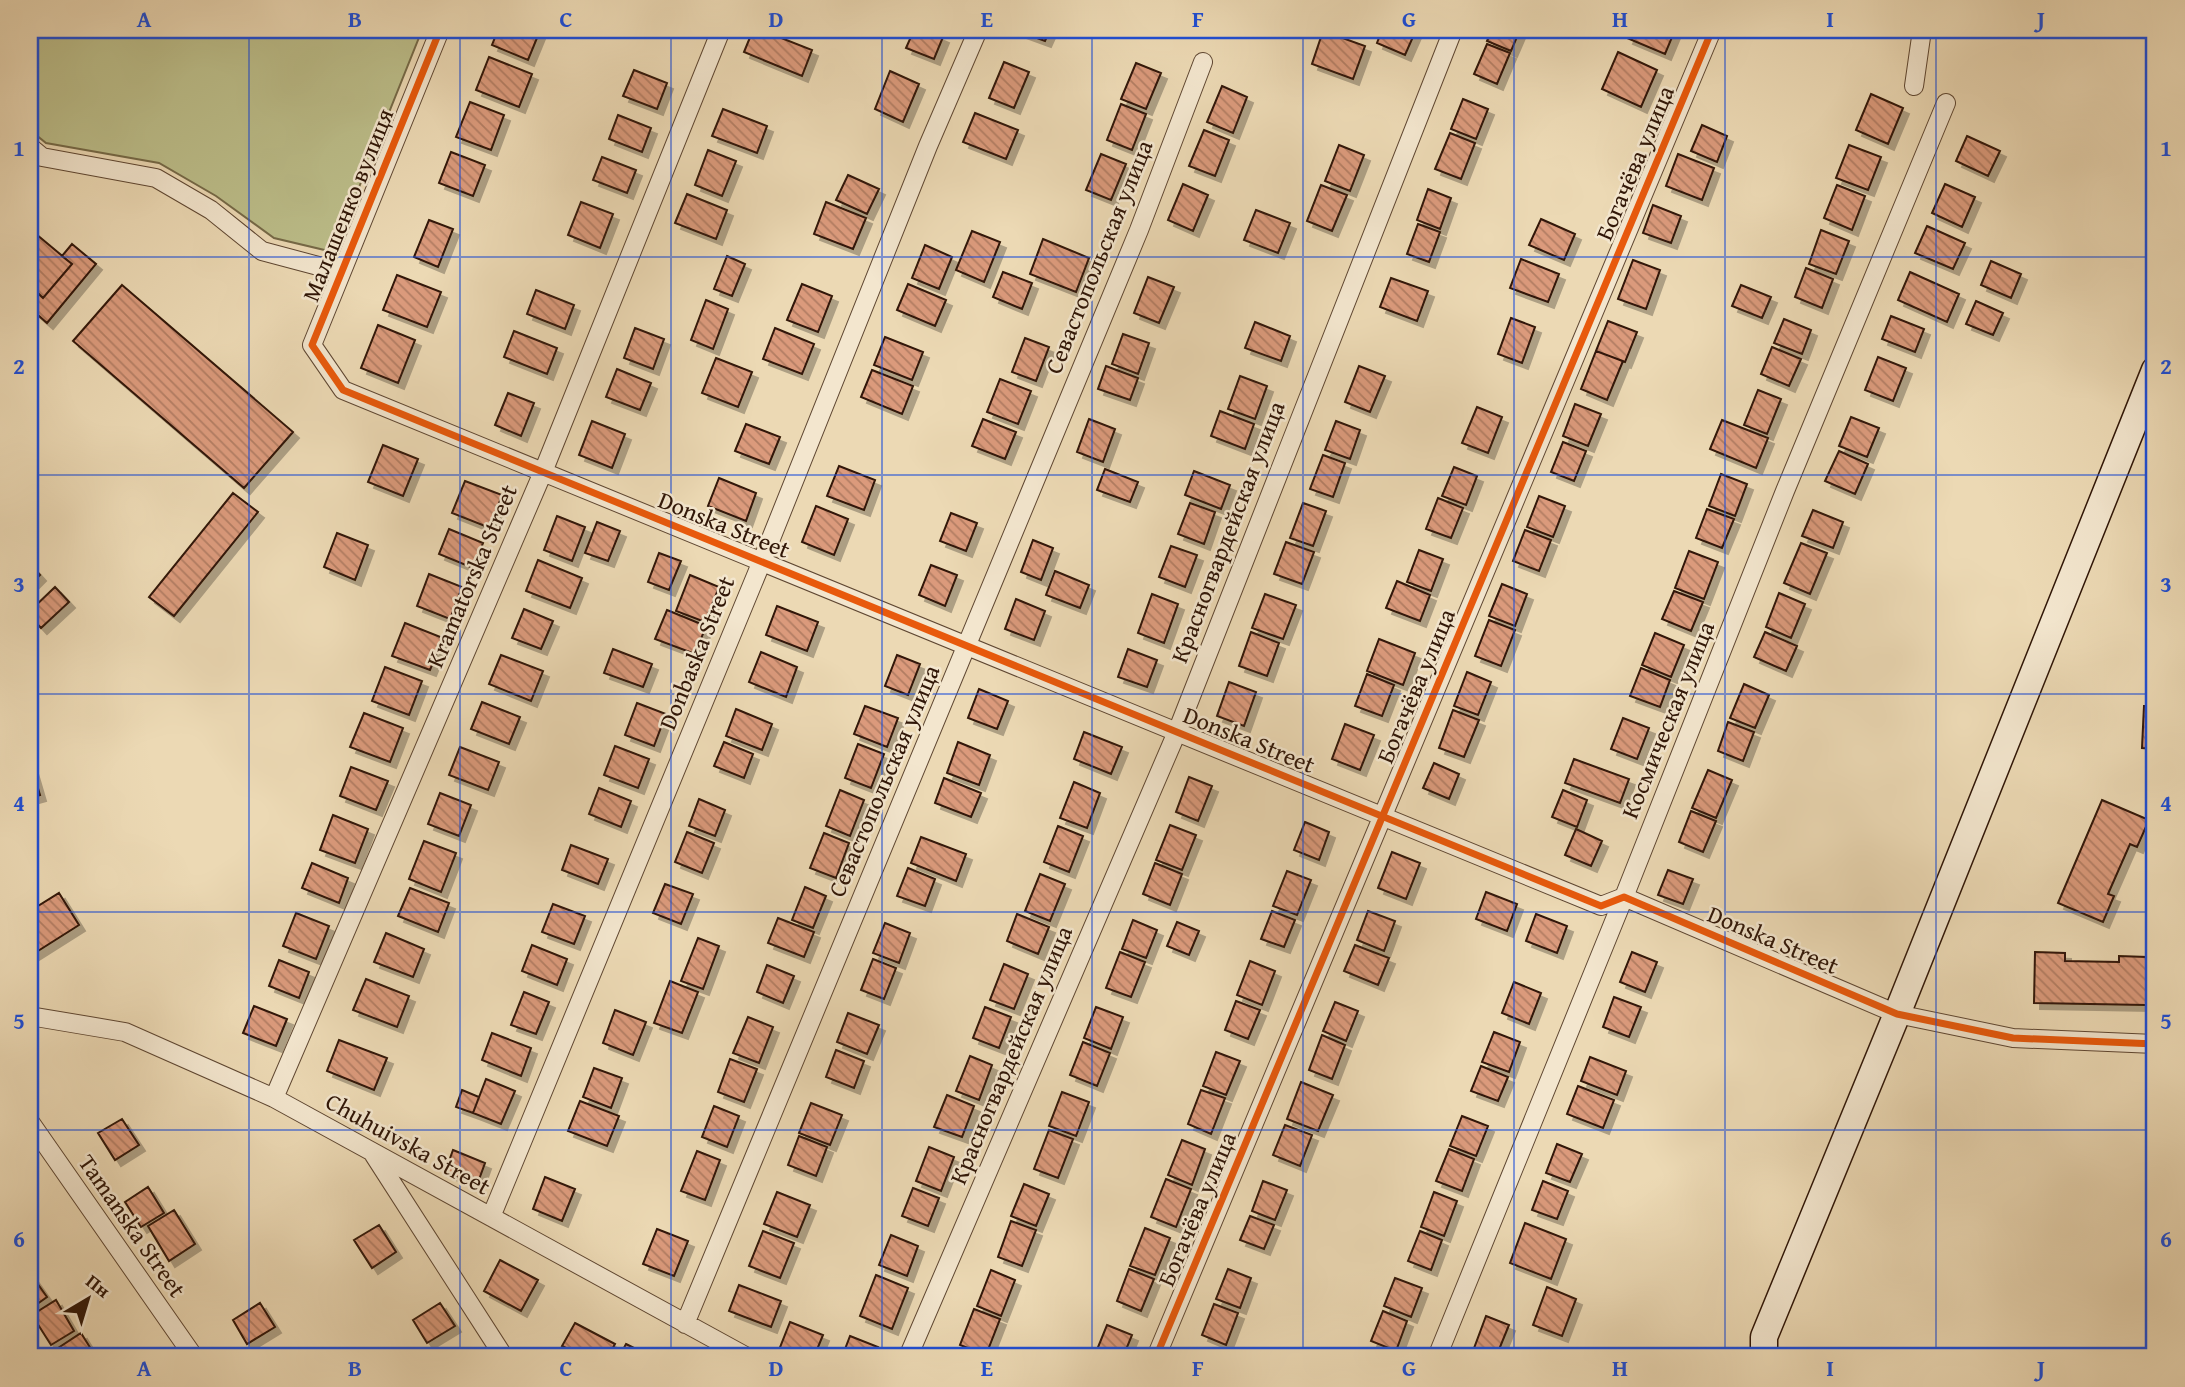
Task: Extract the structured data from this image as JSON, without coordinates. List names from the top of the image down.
{
  "streets": {
    "street": [
      "Богачёва улица",
      "Малашенко вулиця",
      "Севастопольская улица",
      "Donska Street",
      "Красногвардейская улица",
      "Kramatorska Street",
      "Donbaska Street",
      "Космическая улица",
      "Chuhuivska Street",
      "Tamanska Street"
    ]
  },
  "crossings": [
    ["Богачёва улица", "Donska Street"],
    ["Малашенко вулиця", "Donska Street"],
    ["Севастопольская улица", "Donska Street"],
    ["Севастопольская улица", "Chuhuivska Street"],
    ["Donska Street", "Красногвардейская улица"],
    ["Donska Street", "Kramatorska Street"],
    ["Donska Street", "Donbaska Street"],
    ["Donska Street", "Космическая улица"],
    ["Kramatorska Street", "Chuhuivska Street"],
    ["Donbaska Street", "Chuhuivska Street"]
  ],
  "north": "top right",
  "grid": {
    "columns": [
      "A",
      "B",
      "C",
      "D",
      "E",
      "F",
      "G",
      "H",
      "I",
      "J"
    ],
    "rows": [
      "1",
      "2",
      "3",
      "4",
      "5",
      "6"
    ]
  }
}
